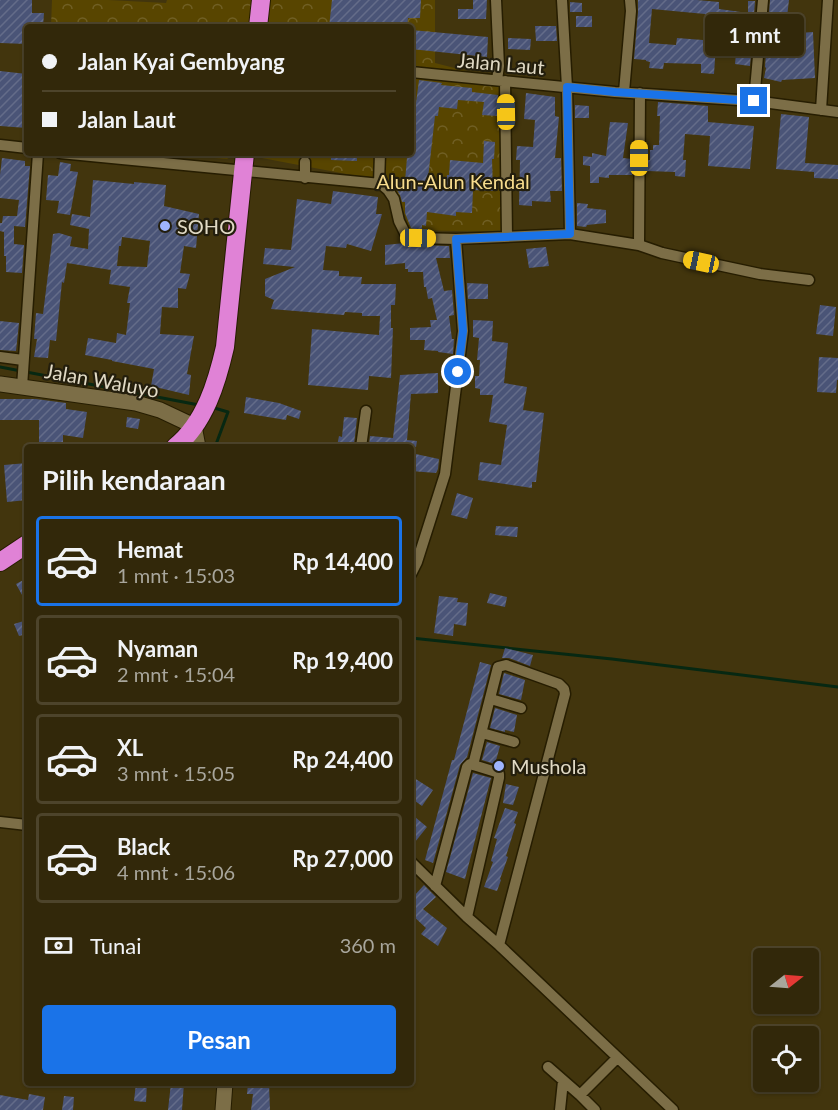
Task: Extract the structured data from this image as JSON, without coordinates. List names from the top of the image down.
{
  "streets": {
    "street": ["Jalan Laut", "Jalan Waluyo"]
  },
  "parks": ["Alun-Alun Kendal"],
  "places": ["SOHO", "Mushola"],
  "north": "right",
  "page": {
    "bubble": "1 mnt",
    "banner": ["Jalan Kyai Gembyang", "Jalan Laut"],
    "heading": "Pilih kendaraan",
    "list": [
      {
        "name": "Hemat",
        "note": "1 mnt · 15:03",
        "value": "Rp 14,400"
      },
      {
        "name": "Nyaman",
        "note": "2 mnt · 15:04",
        "value": "Rp 19,400"
      },
      {
        "name": "XL",
        "note": "3 mnt · 15:05",
        "value": "Rp 24,400"
      },
      {
        "name": "Black",
        "note": "4 mnt · 15:06",
        "value": "Rp 27,000"
      }
    ],
    "pay": ["Tunai", "360 m"],
    "buttons": "Pesan"
  }
}
